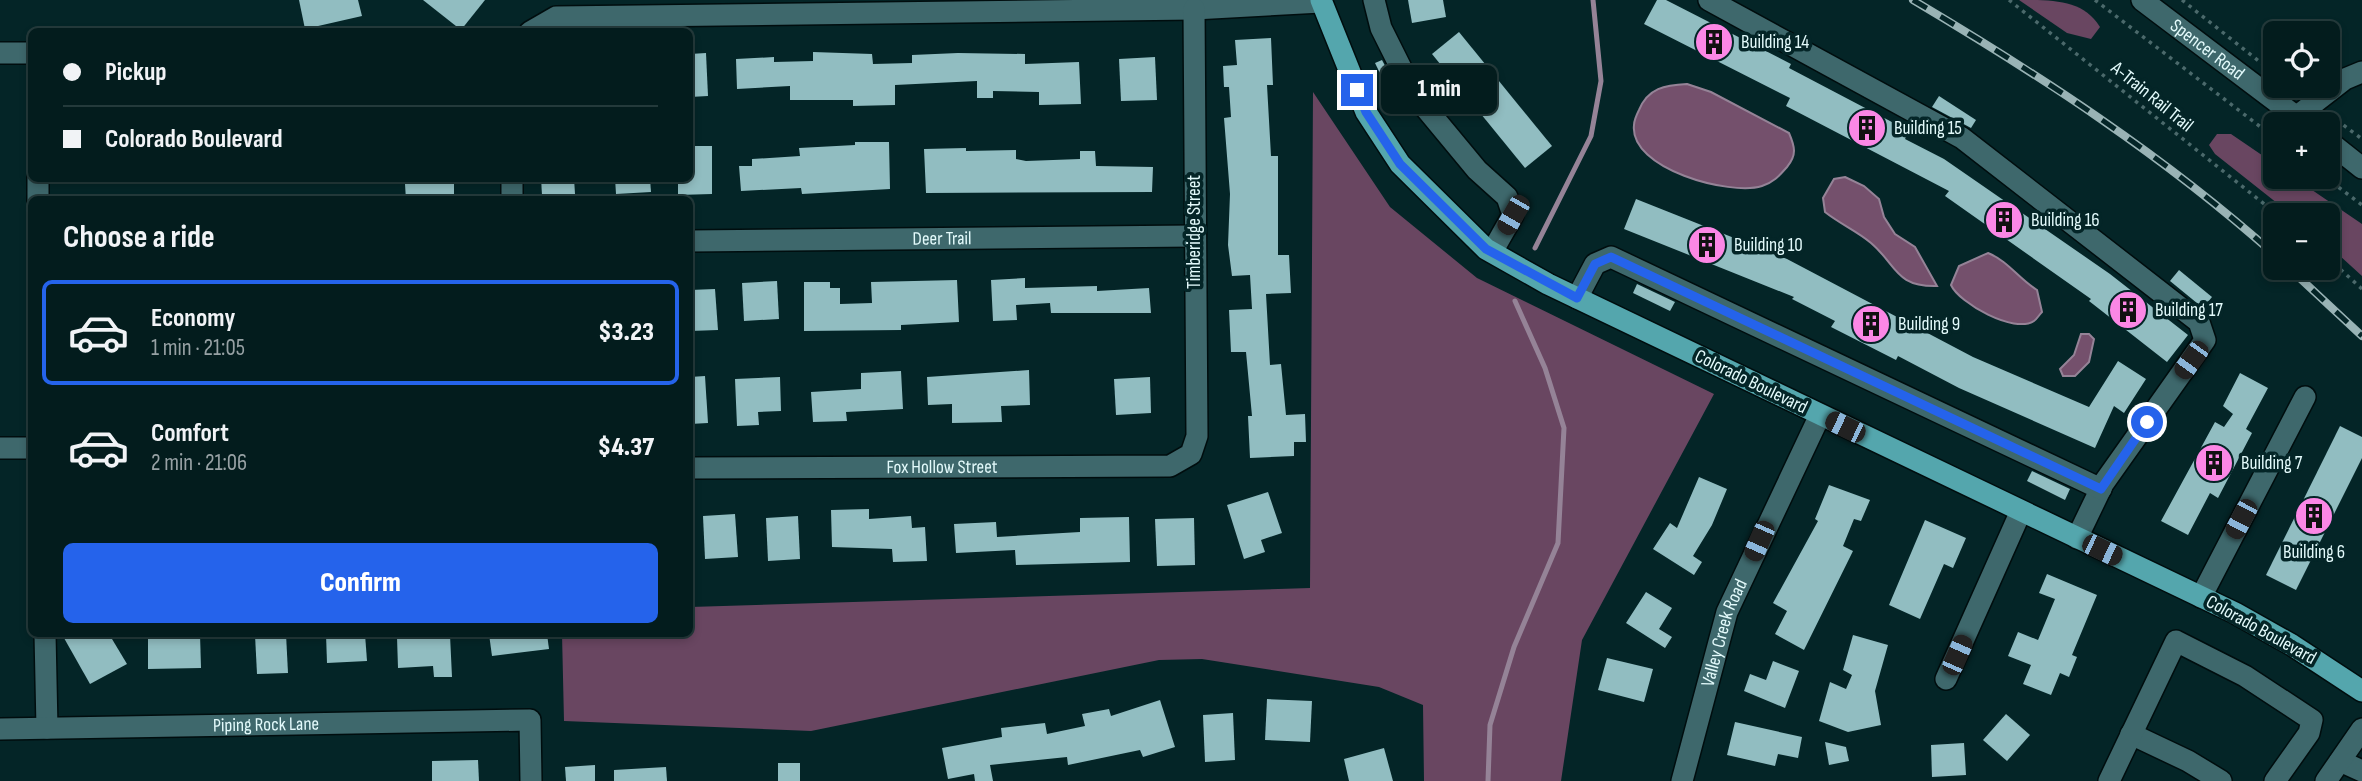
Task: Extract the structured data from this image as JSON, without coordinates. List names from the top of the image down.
{
  "streets": {
    "main road": ["Colorado Boulevard"],
    "street": [
      "Spencer Road",
      "Timberidge Street",
      "Deer Trail",
      "Fox Hollow Street",
      "Valley Creek Road",
      "Piping Rock Lane"
    ],
    "path": ["A-Train Rail Trail"]
  },
  "crossings": [
    ["Timberidge Street", "Deer Trail"],
    ["Timberidge Street", "Fox Hollow Street"],
    ["Colorado Boulevard", "Valley Creek Road"]
  ],
  "places": {
    "building": [
      "Building 14",
      "Building 15",
      "Building 16",
      "Building 10",
      "Building 17",
      "Building 9",
      "Building 7",
      "Building 6"
    ]
  },
  "page": {
    "map_buttons": ["+", "−"],
    "banner": ["Pickup", "Colorado Boulevard"],
    "bubble": "1 min",
    "heading": "Choose a ride",
    "list": [
      {
        "name": "Economy",
        "note": "1 min · 21:05",
        "value": "$3.23"
      },
      {
        "name": "Comfort",
        "note": "2 min · 21:06",
        "value": "$4.37"
      }
    ],
    "buttons": "Confirm"
  }
}
